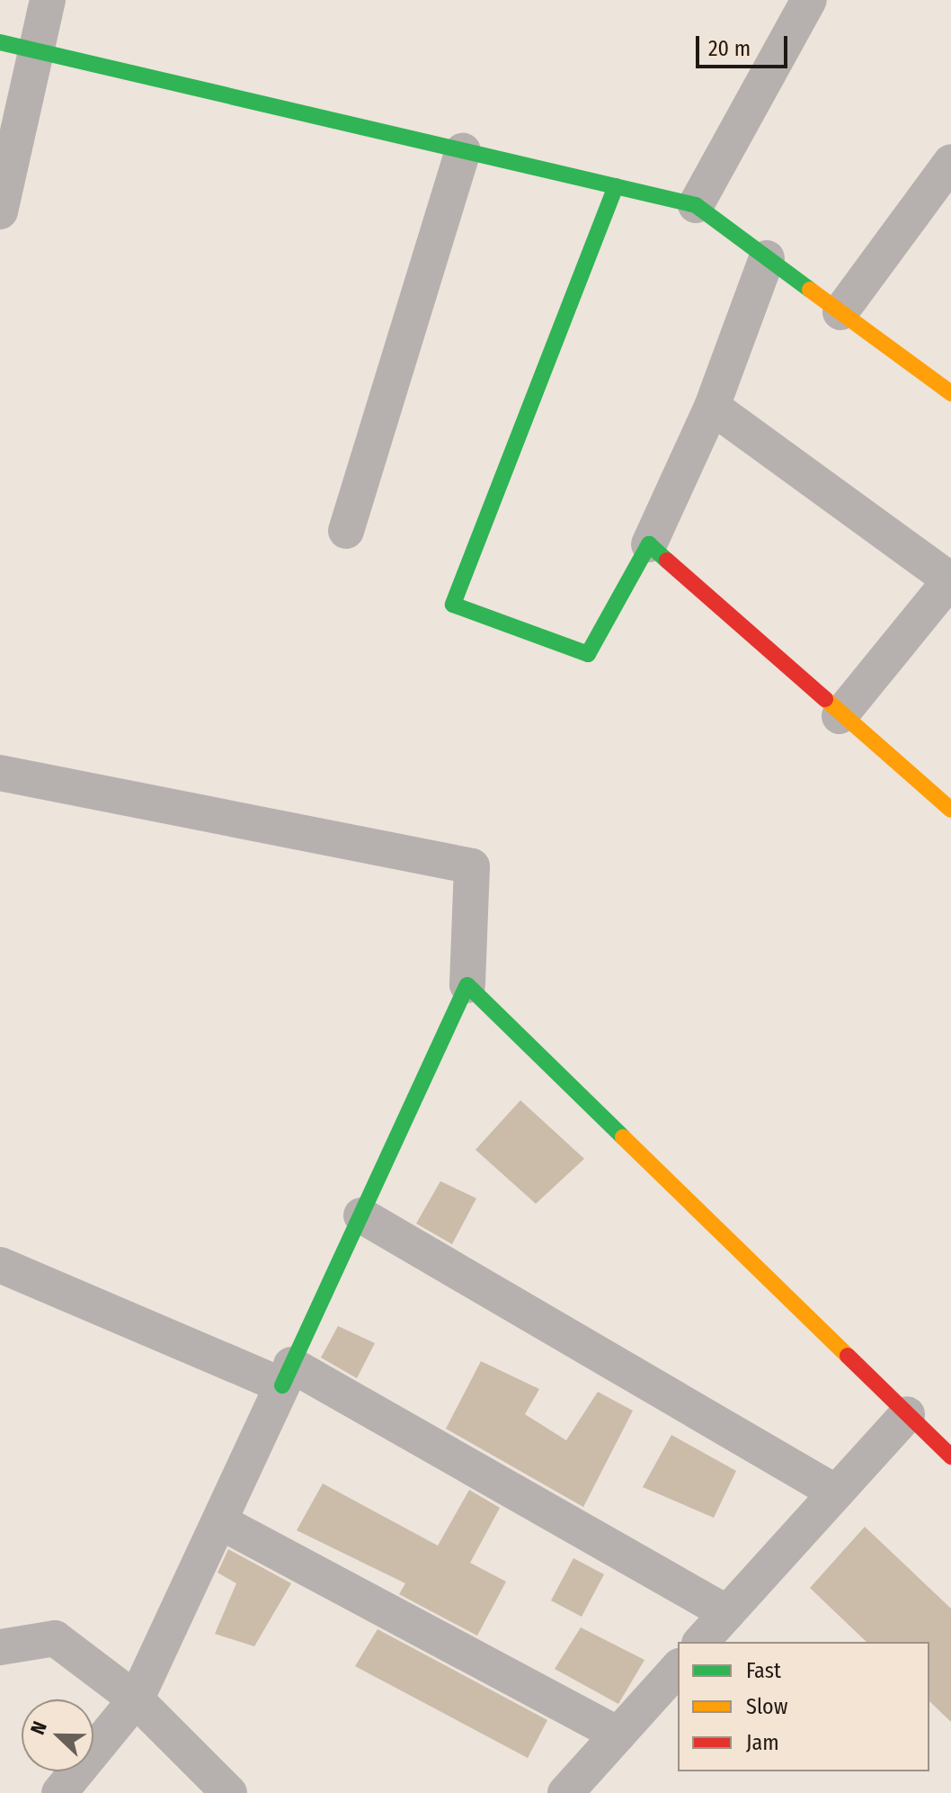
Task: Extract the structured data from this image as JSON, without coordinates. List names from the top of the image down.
{
  "legend": ["Fast", "Slow", "Jam"],
  "scale_bar": "20 m",
  "north": "left"
}
